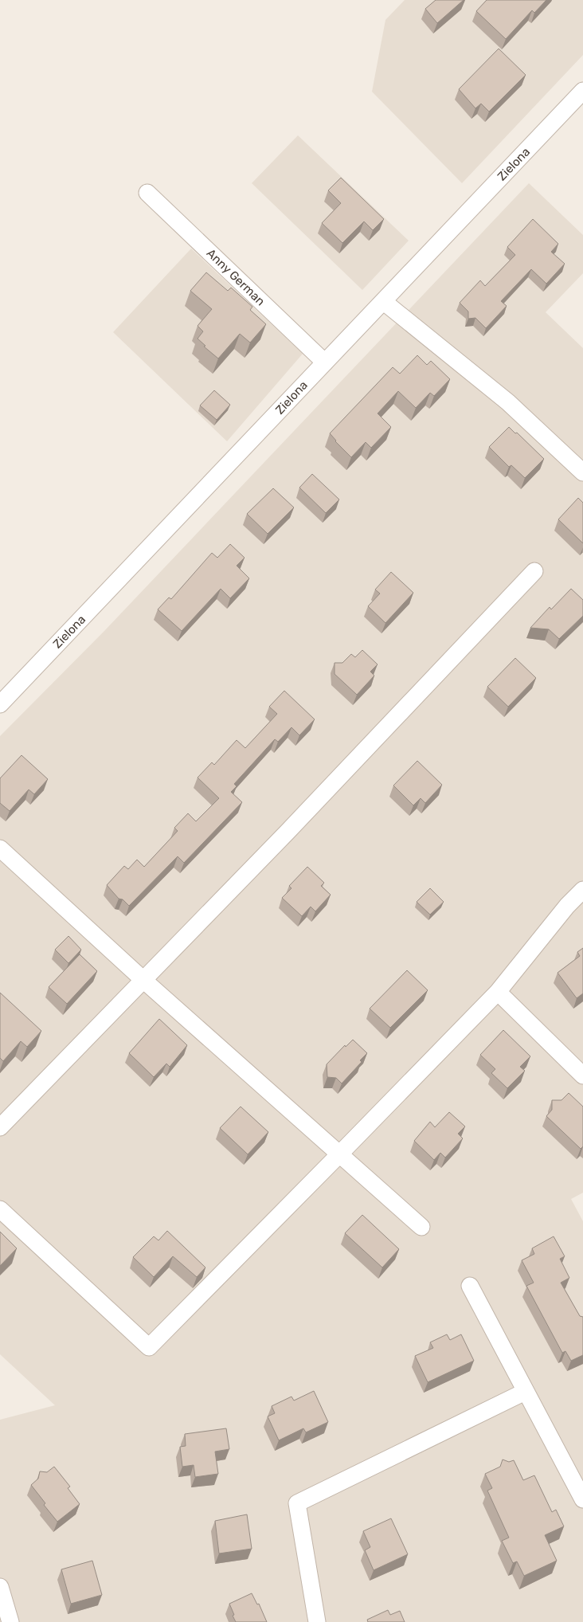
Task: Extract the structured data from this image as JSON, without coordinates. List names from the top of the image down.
{
  "streets": {
    "street": ["Zielona", "Anny German"]
  },
  "crossings": [
    ["Zielona", "Anny German"]
  ]
}
